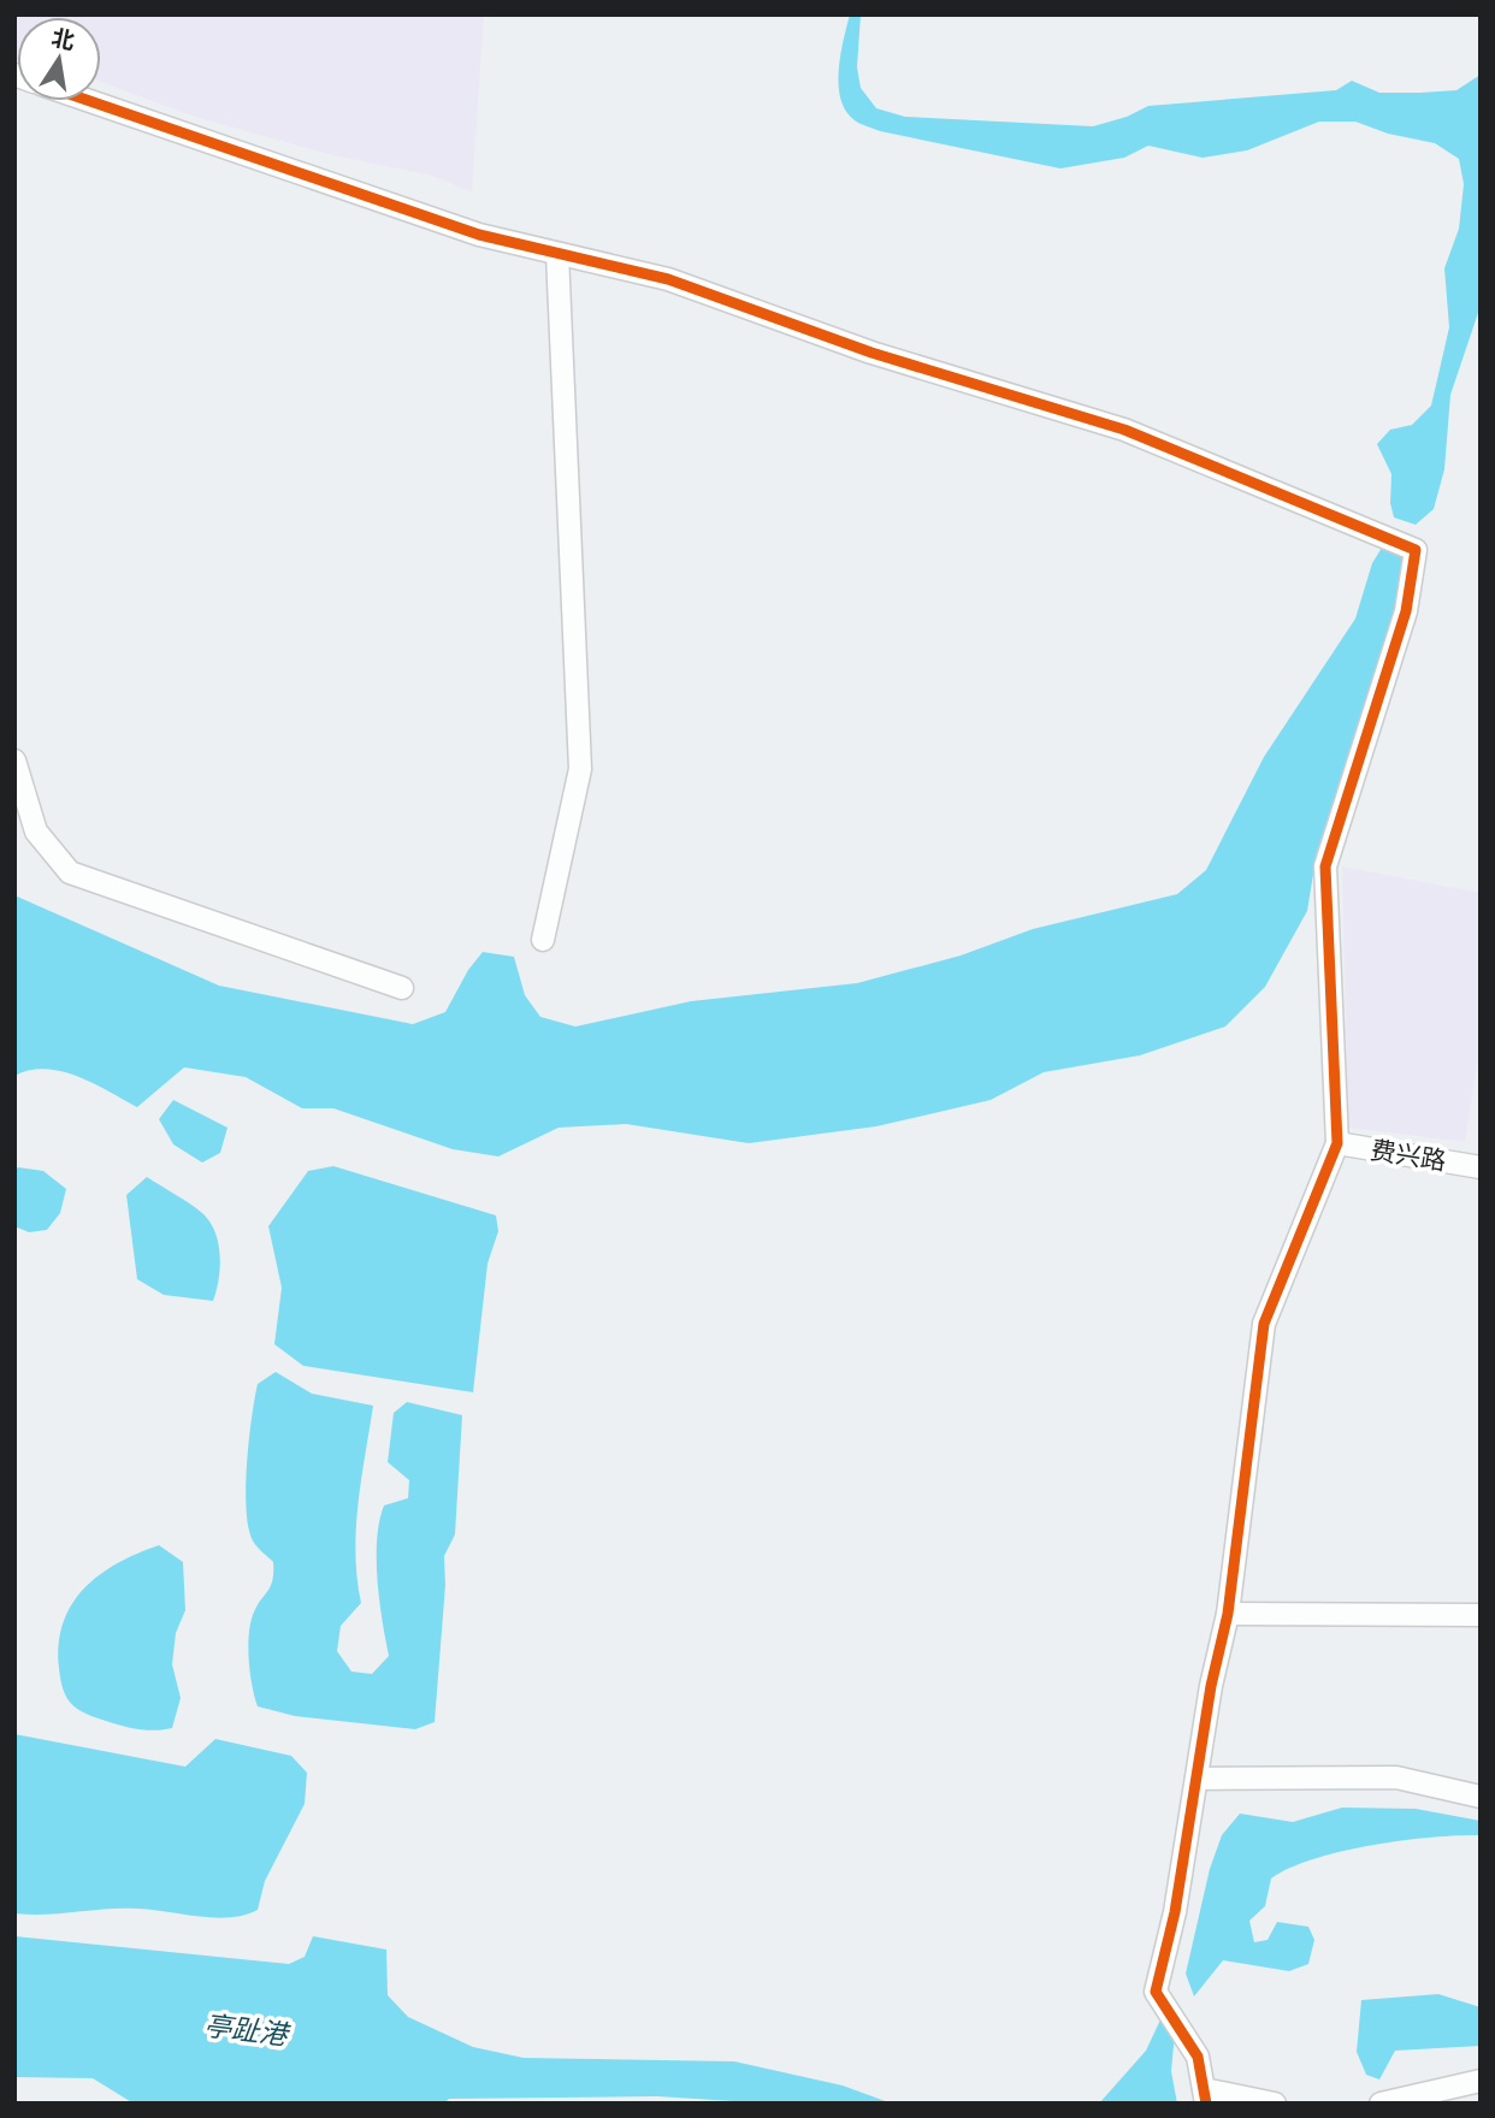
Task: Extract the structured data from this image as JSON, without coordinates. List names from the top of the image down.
{
  "streets": {
    "street": ["费兴路"]
  },
  "water": ["亭趾港"],
  "north": "top"
}
